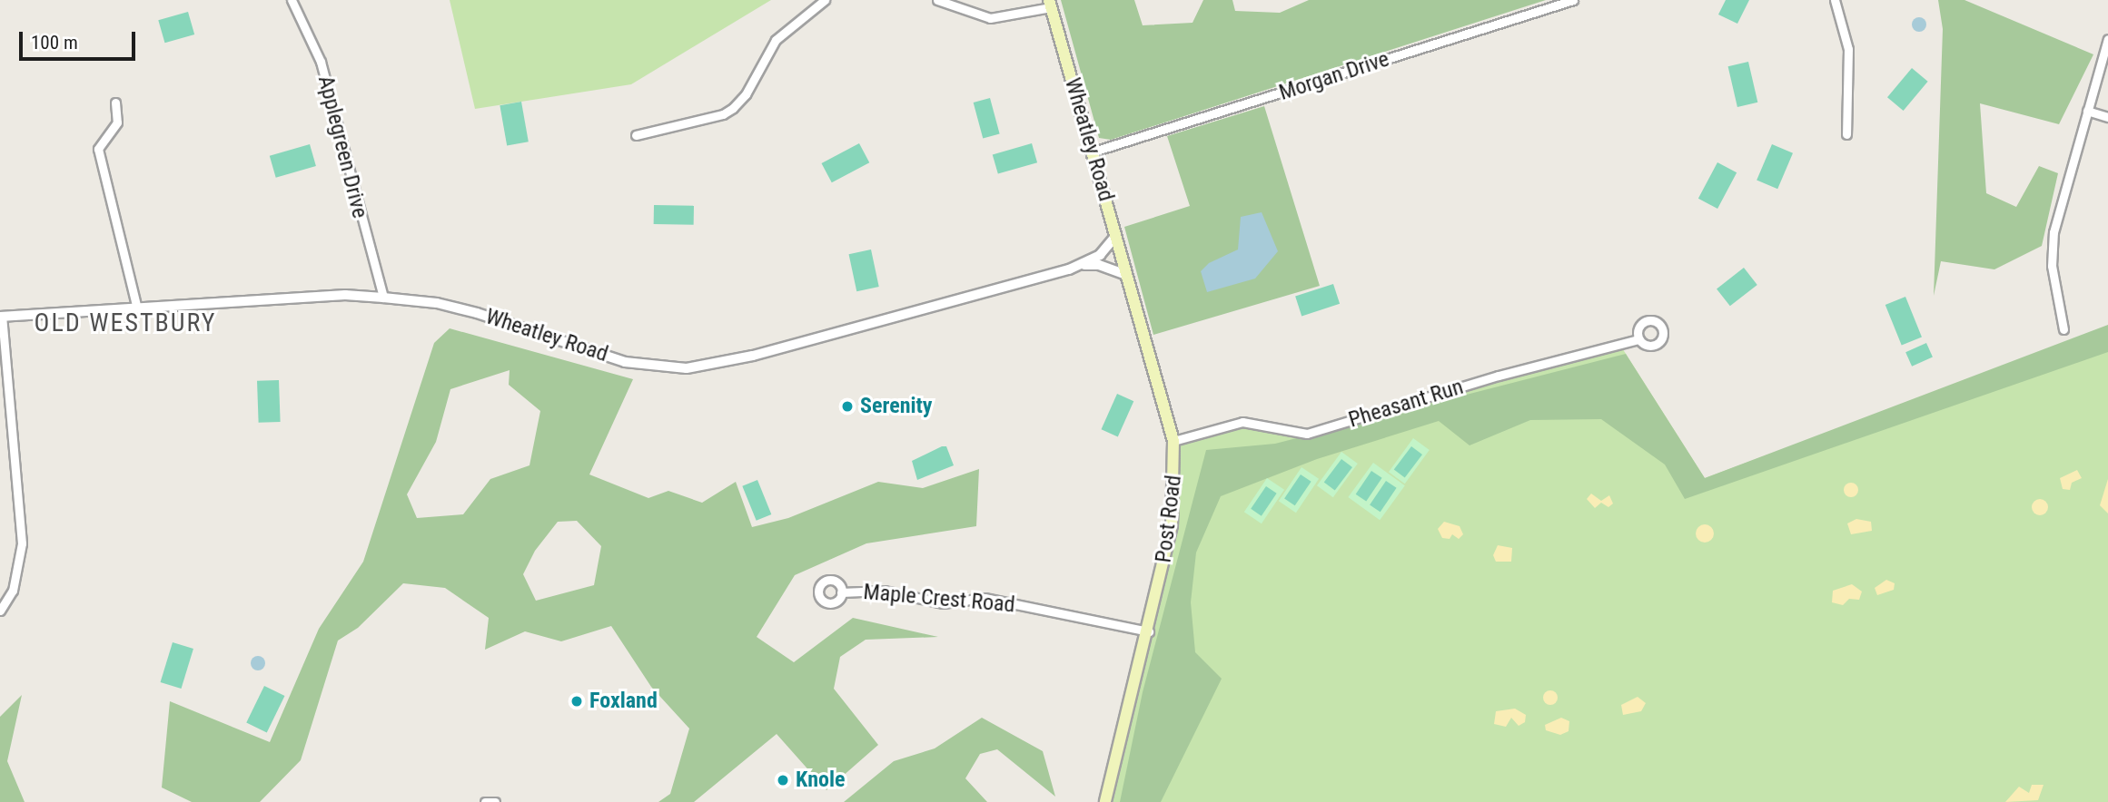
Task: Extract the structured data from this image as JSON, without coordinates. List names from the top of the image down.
{
  "streets": {
    "main road": ["Wheatley Road", "Post Road"],
    "street": [
      "Morgan Drive",
      "Applegreen Drive",
      "Pheasant Run",
      "Maple Crest Road"
    ]
  },
  "crossings": [
    ["Morgan Drive", "Wheatley Road"],
    ["Wheatley Road", "Applegreen Drive"],
    ["Wheatley Road", "Post Road"],
    ["Pheasant Run", "Post Road"],
    ["Post Road", "Maple Crest Road"]
  ],
  "districts": ["OLD WESTBURY"],
  "places": ["Serenity", "Foxland", "Knole"],
  "scale_bar": "100 m"
}
